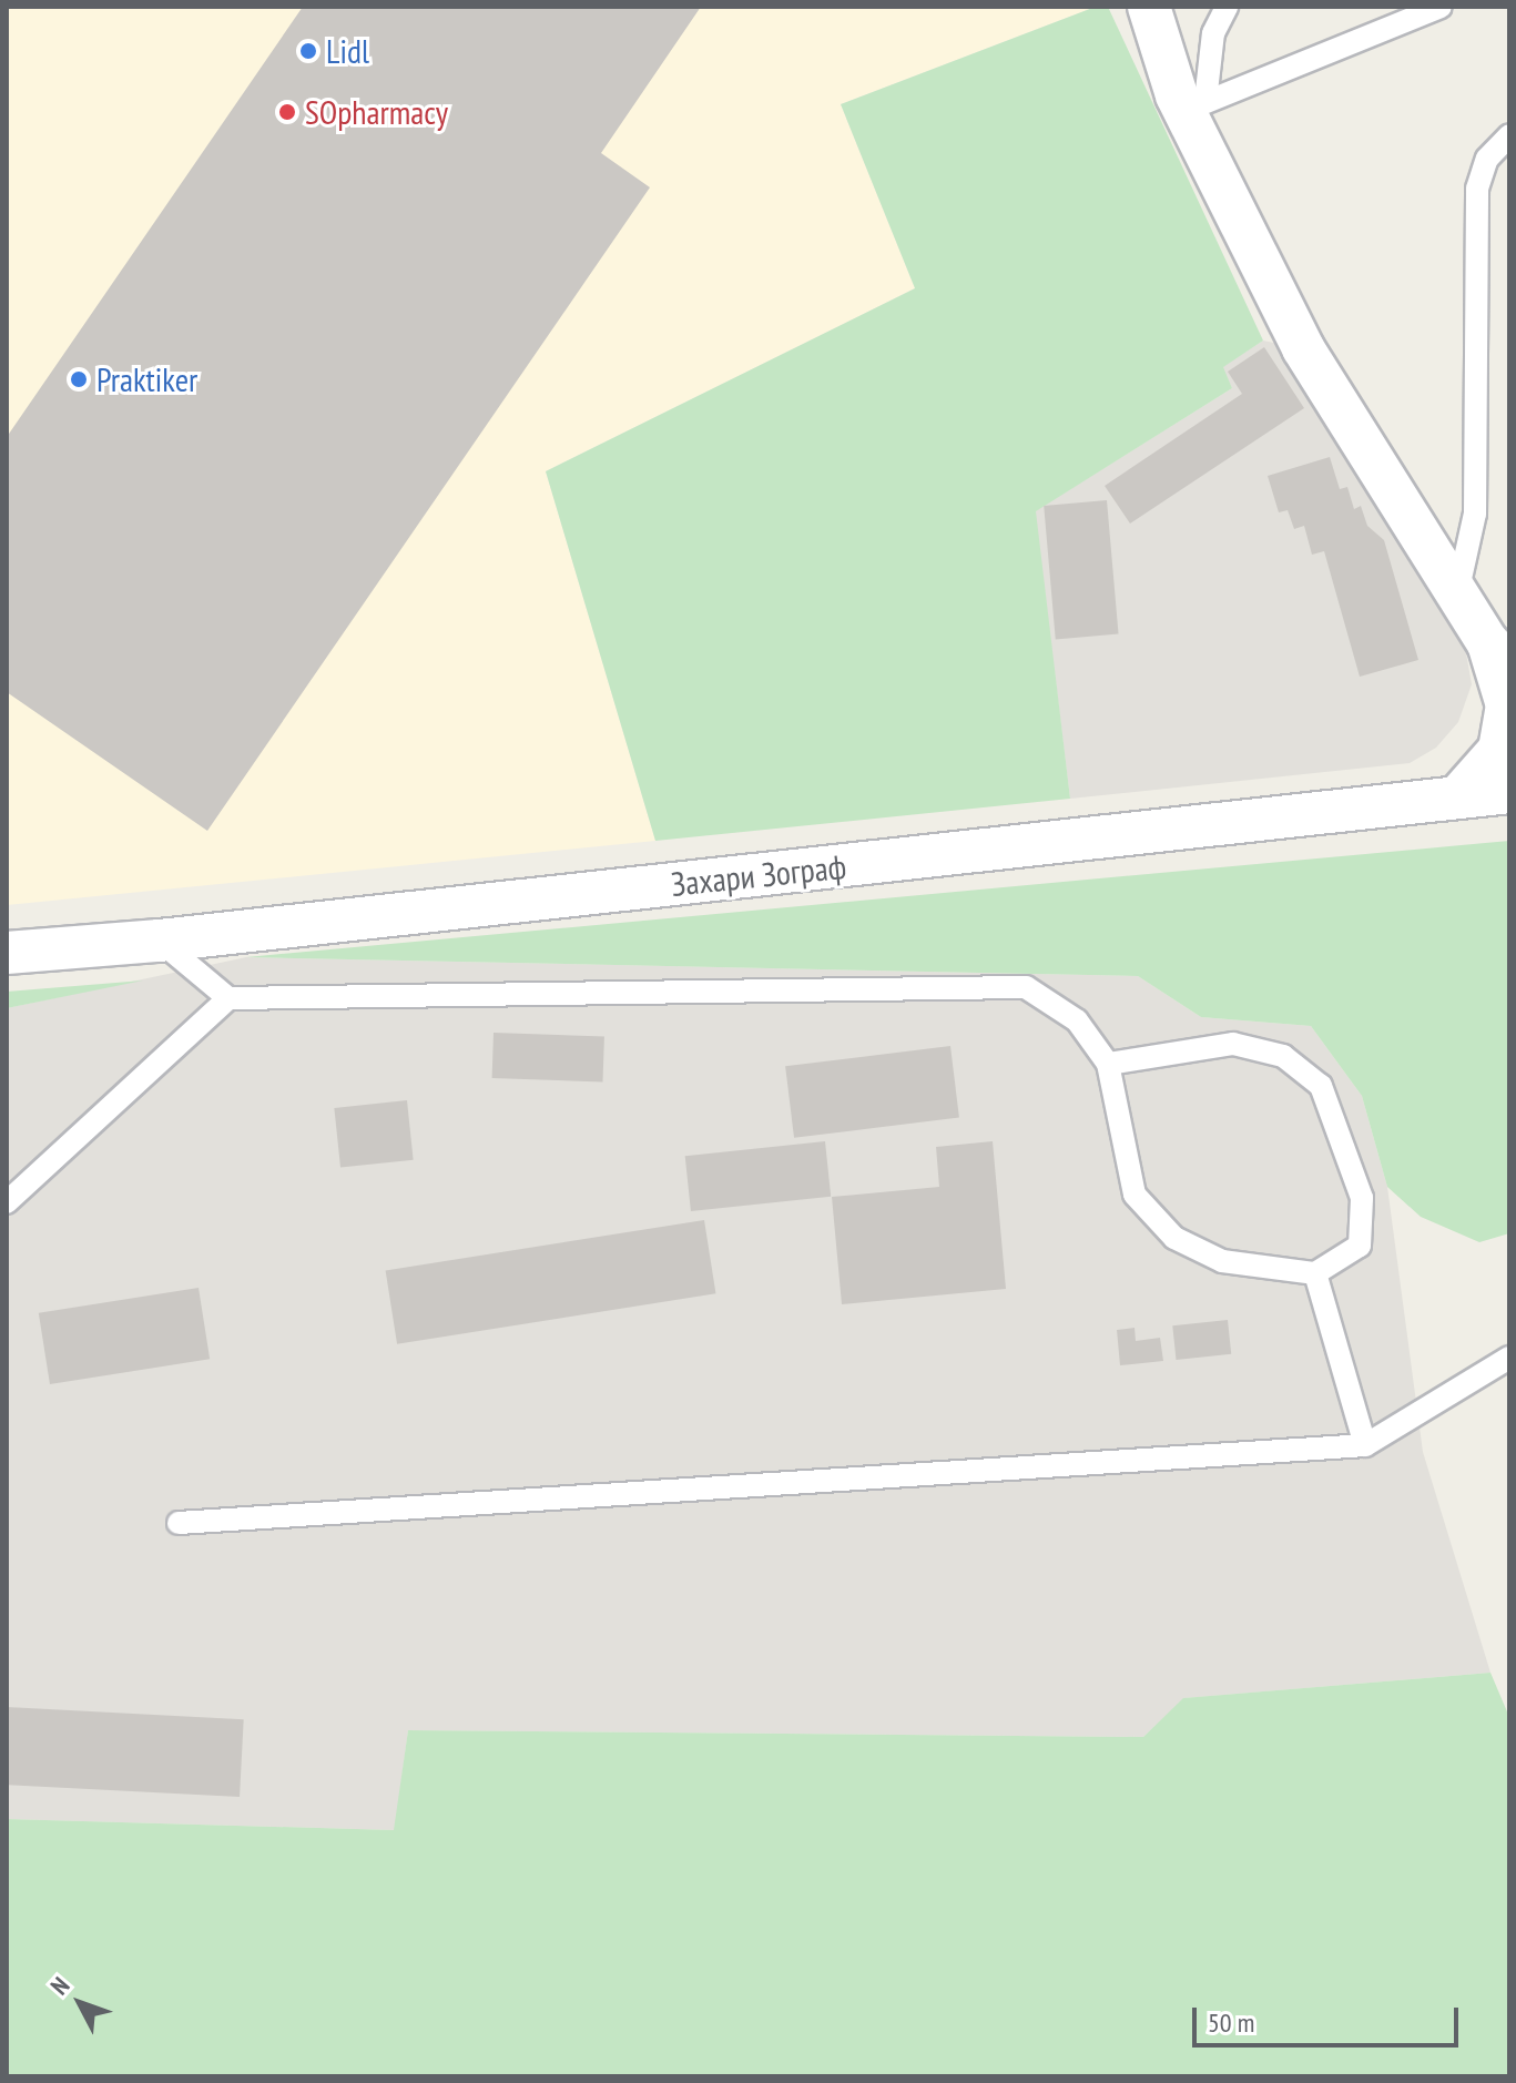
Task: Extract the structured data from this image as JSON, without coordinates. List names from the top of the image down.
{
  "streets": {
    "street": ["Захари Зограф"]
  },
  "places": ["Lidl", "SOpharmacy", "Praktiker"],
  "scale_bar": "50 m",
  "north": "top left"
}
